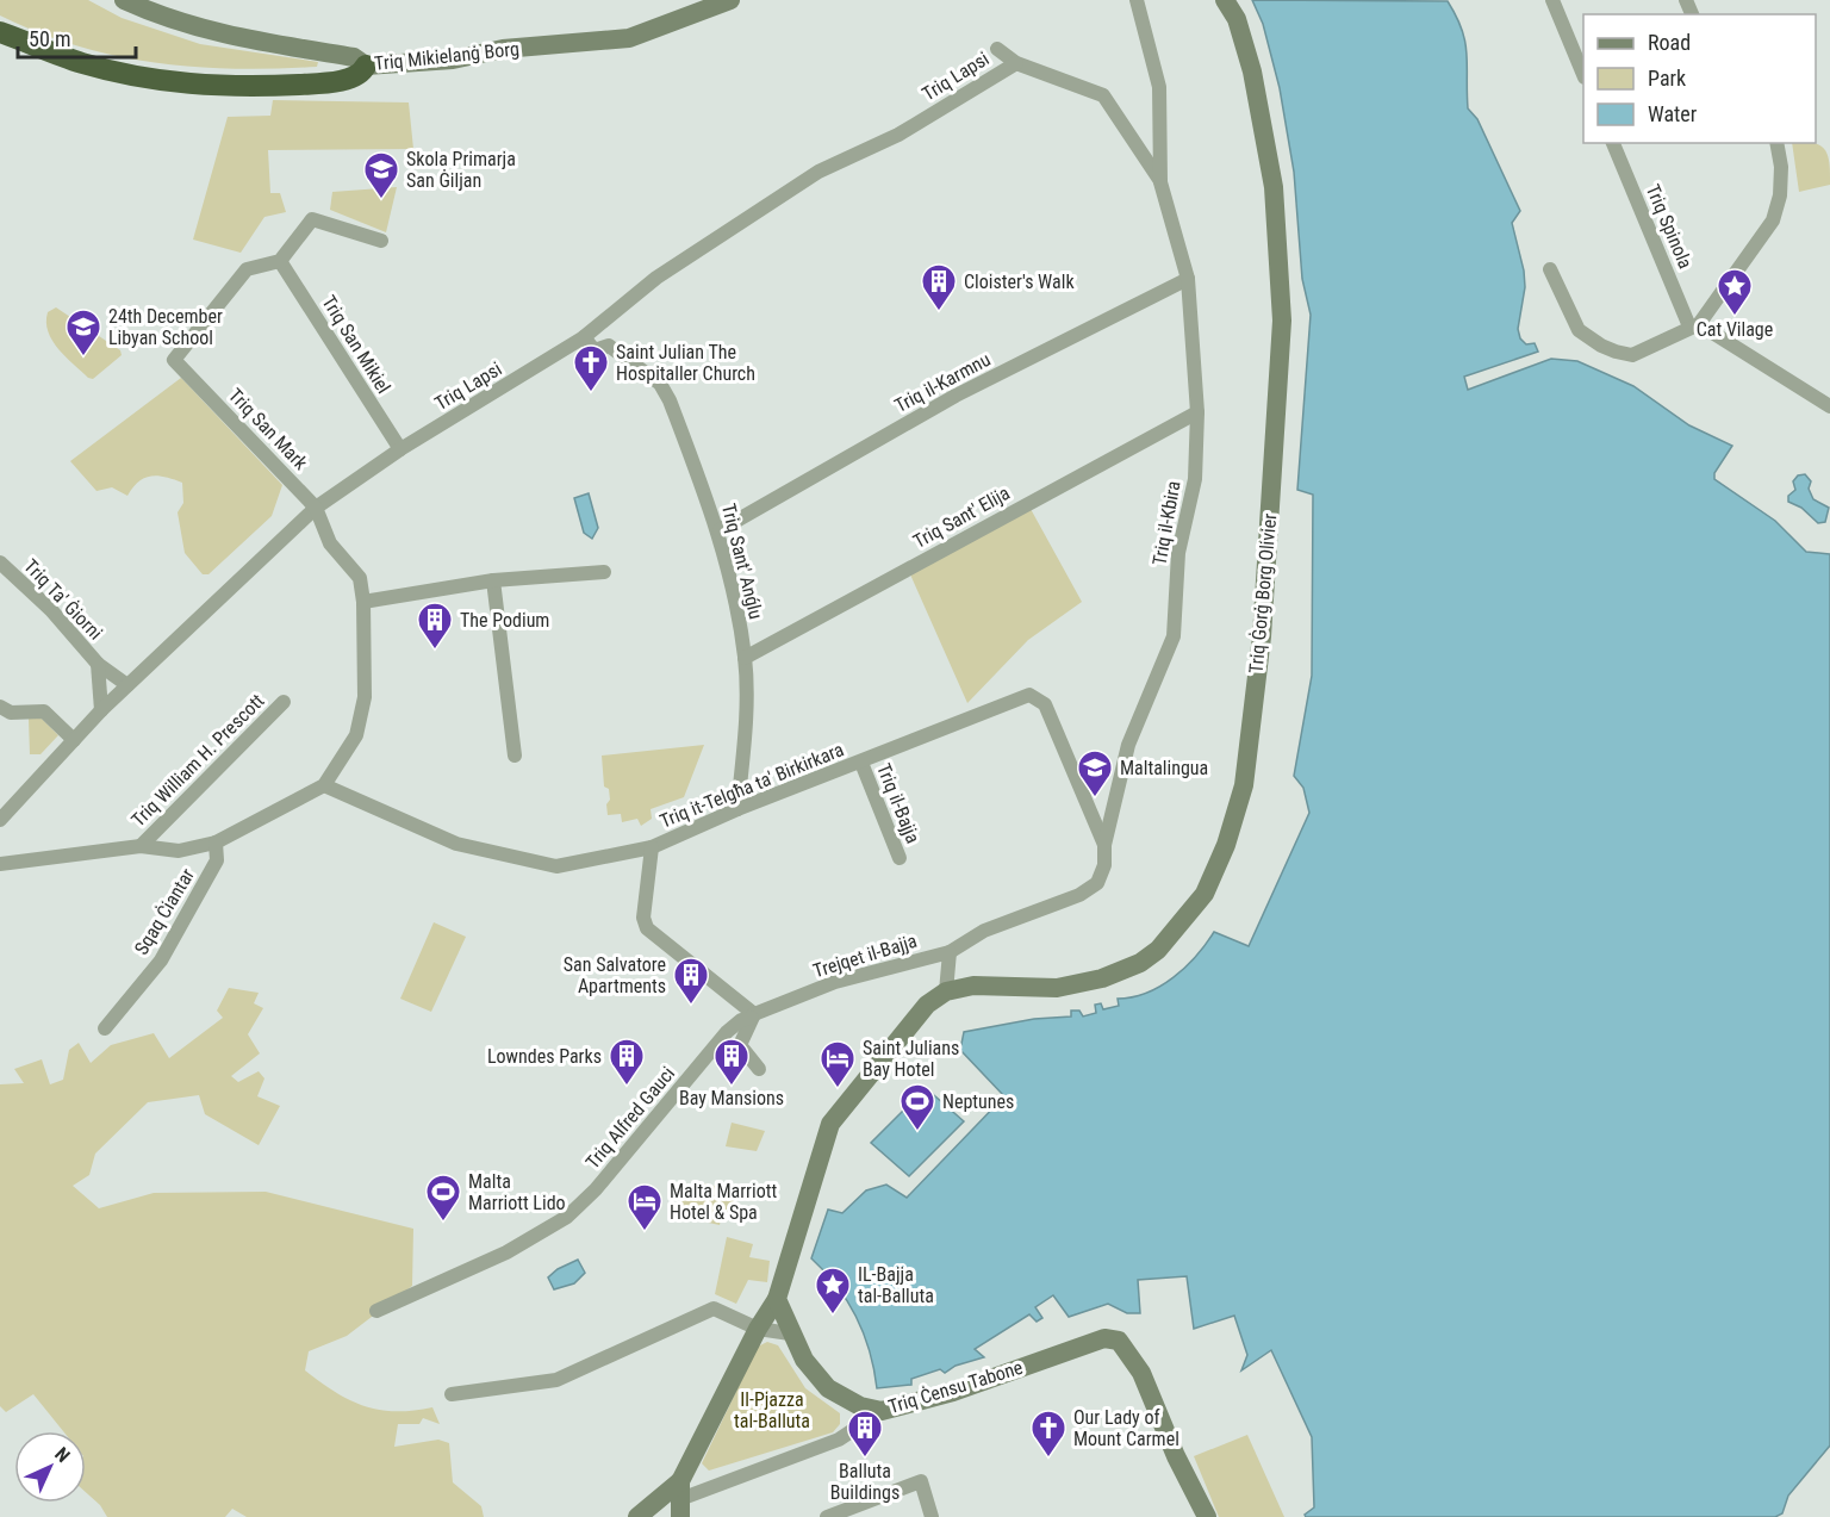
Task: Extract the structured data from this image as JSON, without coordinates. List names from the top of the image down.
{
  "streets": {
    "main road": ["Triq Mikielanġ Borg", "Triq Ġorġ Borg Olivier", "Triq Ċensu Tabone"],
    "street": [
      "Triq Lapsi",
      "Triq Spinola",
      "Triq San Mikiel",
      "Triq il-Karmnu",
      "Triq San Mark",
      "Triq Sant' Elija",
      "Triq il-Kbira",
      "Triq Sant' Anǵlu",
      "Triq Ta' Ġiorni",
      "Triq William H. Prescott",
      "Triq it-Telgħa ta' Birkirkara",
      "Triq il-Bajja",
      "Sqaq Ċiantar",
      "Trejqet il-Bajja",
      "Triq Alfred Gauci"
    ]
  },
  "crossings": [
    ["Triq Lapsi", "Triq San Mikiel"],
    ["Triq Lapsi", "Triq San Mark"],
    ["Triq Lapsi", "Triq Sant' Anǵlu"],
    ["Triq Lapsi", "Triq Ta' Ġiorni"],
    ["Triq San Mikiel", "Triq San Mark"],
    ["Triq il-Karmnu", "Triq il-Kbira"],
    ["Triq il-Karmnu", "Triq Sant' Anǵlu"],
    ["Triq San Mark", "Triq it-Telgħa ta' Birkirkara"],
    ["Triq Sant' Elija", "Triq il-Kbira"],
    ["Triq Sant' Elija", "Triq Sant' Anǵlu"],
    ["Triq il-Kbira", "Triq it-Telgħa ta' Birkirkara"],
    ["Triq il-Kbira", "Trejqet il-Bajja"],
    ["Triq Sant' Anǵlu", "Triq it-Telgħa ta' Birkirkara"],
    ["Triq it-Telgħa ta' Birkirkara", "Triq il-Bajja"],
    ["Trejqet il-Bajja", "Triq Alfred Gauci"]
  ],
  "parks": ["Il-Pjazza tal-Balluta"],
  "places": {
    "school or university": ["Skola Primarja San Ġiljan", "24th December Libyan School", "Maltalingua"],
    "building": [
      "Cloister's Walk",
      "The Podium",
      "San Salvatore Apartments",
      "Lowndes Parks",
      "Bay Mansions",
      "Balluta Buildings"
    ],
    "place": ["Cat Vilage", "IL-Bajja tal-Balluta"],
    "church": ["Saint Julian The Hospitaller Church", "Our Lady of Mount Carmel"],
    "hotel": ["Saint Julians Bay Hotel", "Malta Marriott Hotel & Spa"],
    "sports": ["Neptunes", "Malta Marriott Lido"]
  },
  "legend": ["Road", "Park", "Water"],
  "scale_bar": "50 m",
  "north": "top right"
}
